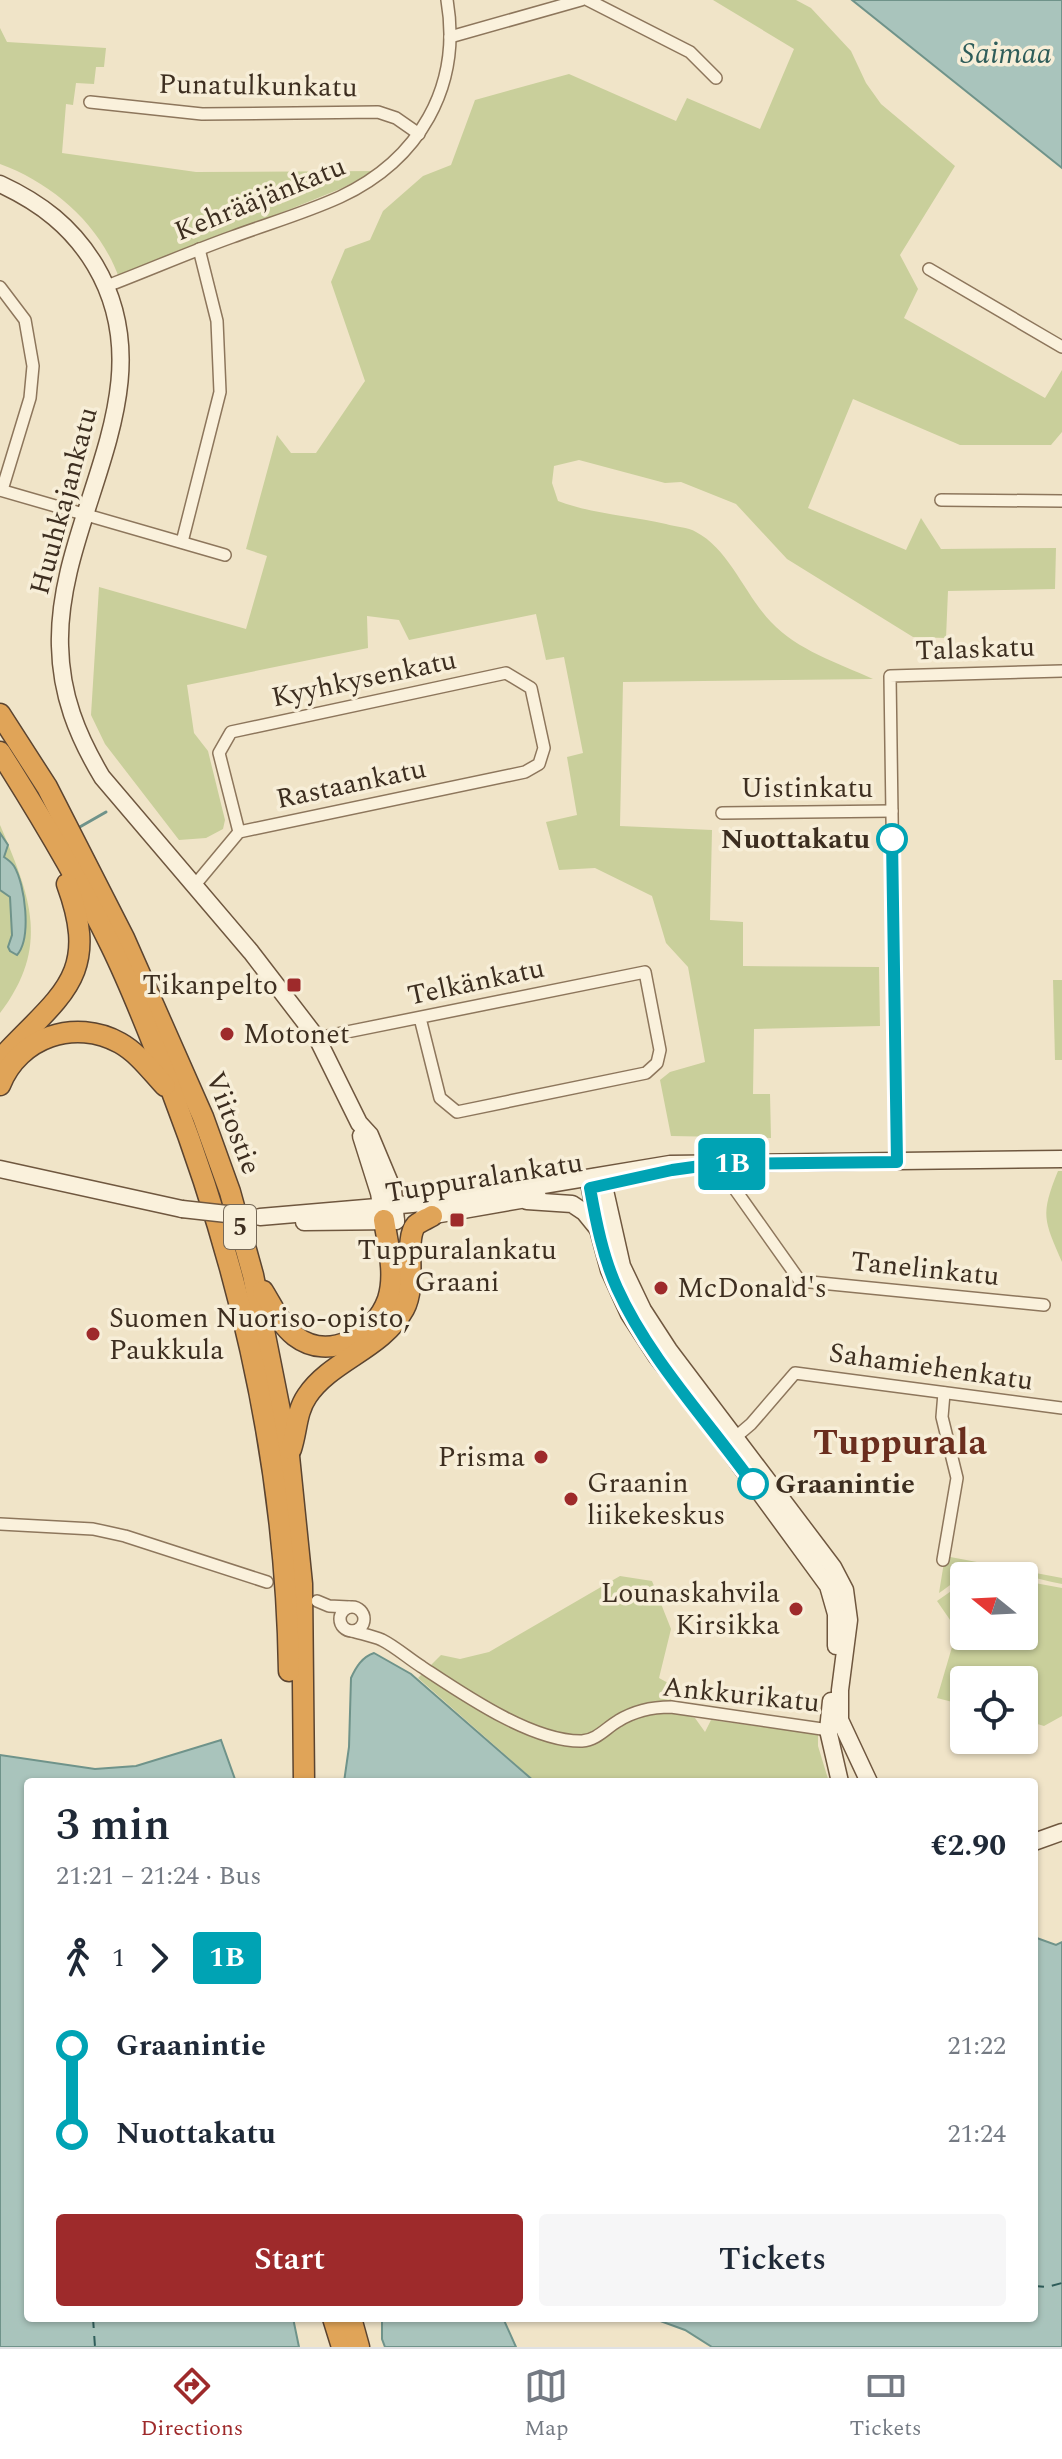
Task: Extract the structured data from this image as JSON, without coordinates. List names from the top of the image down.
{
  "streets": {
    "highway": ["Viitostie", "5"],
    "street": [
      "Punatulkunkatu",
      "Kehrääjänkatu",
      "Huuhkajankatu",
      "Talaskatu",
      "Kyyhkysenkatu",
      "Rastaankatu",
      "Uistinkatu",
      "Telkänkatu",
      "Tuppuralankatu",
      "Tanelinkatu",
      "Sahamiehenkatu",
      "Ankkurikatu"
    ]
  },
  "crossings": [
    ["Punatulkunkatu", "Kehrääjänkatu"],
    ["Kehrääjänkatu", "Huuhkajankatu"],
    ["Huuhkajankatu", "Telkänkatu"],
    ["Huuhkajankatu", "Tuppuralankatu"],
    ["Talaskatu", "Uistinkatu"],
    ["Kyyhkysenkatu", "Rastaankatu"],
    ["Tuppuralankatu", "Tanelinkatu"]
  ],
  "districts": ["Tuppurala"],
  "water": ["Saimaa"],
  "places": {
    "other": [
      "Nuottakatu",
      "Motonet",
      "McDonald's",
      "Suomen Nuoriso-opisto, Paukkula",
      "Prisma",
      "Graanintie",
      "Graanin liikekeskus",
      "Lounaskahvila Kirsikka"
    ],
    "transit": ["Tikanpelto", "Tuppuralankatu Graani"]
  },
  "lines": ["bus line 1B"],
  "north": "left",
  "page": {
    "on_map": "1B",
    "heading": ["3 min", "21:21 – 21:24 · Bus", "€2.90"],
    "legs": ["1", "1B"],
    "list": [
      {
        "name": "Graanintie",
        "value": "21:22"
      },
      {
        "name": "Nuottakatu",
        "value": "21:24"
      }
    ],
    "buttons": ["Start", "Tickets"],
    "tabs": ["Directions", "Map", "Tickets"]
  }
}
